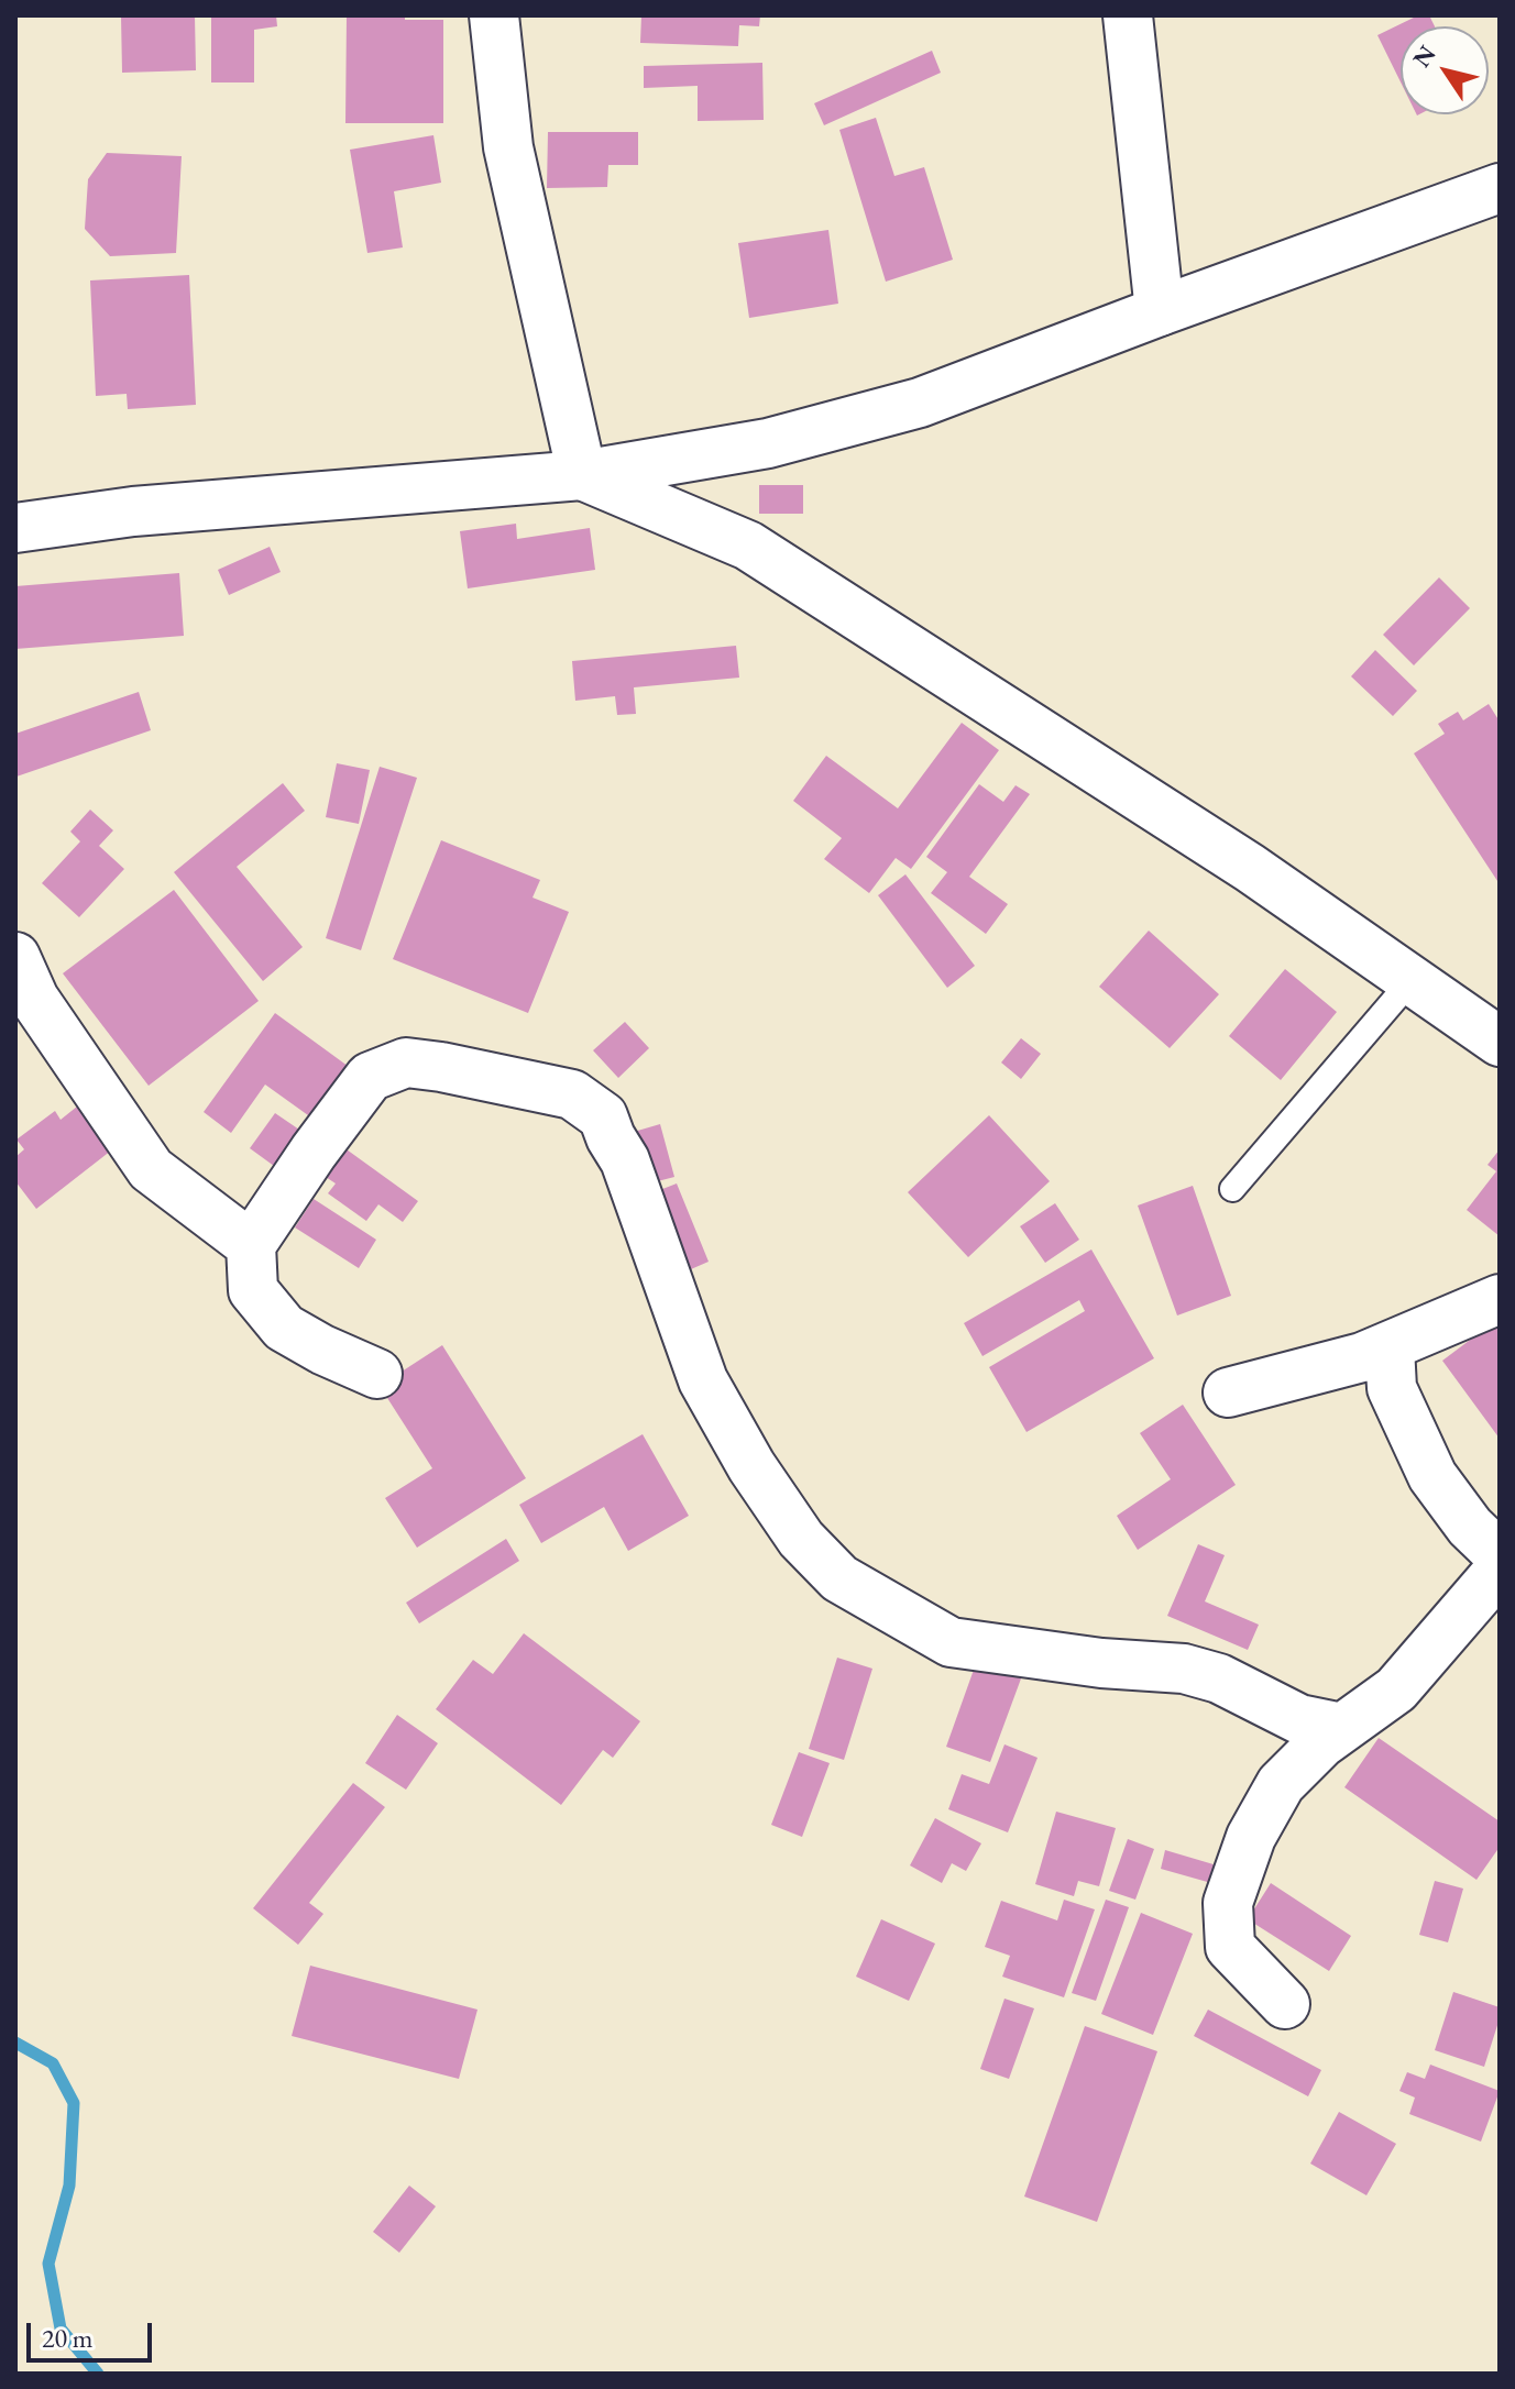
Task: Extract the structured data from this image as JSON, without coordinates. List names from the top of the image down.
{
  "scale_bar": "20 m",
  "north": "top left"
}
